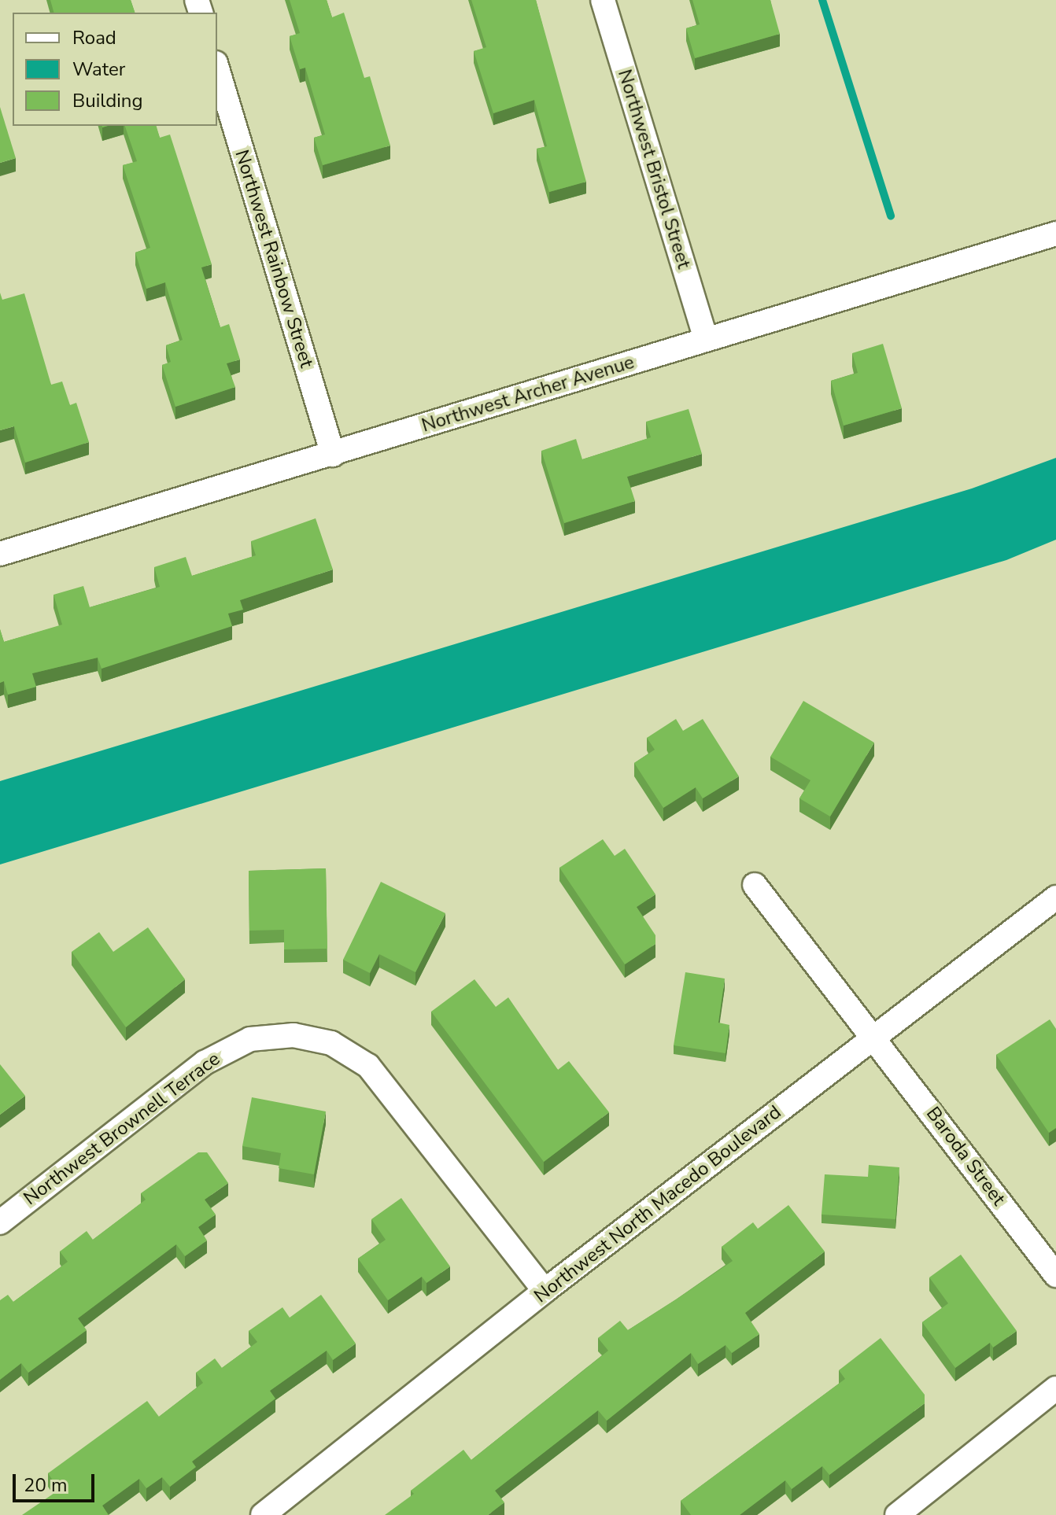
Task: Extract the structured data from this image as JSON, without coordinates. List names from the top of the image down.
{
  "streets": {
    "street": [
      "Northwest Bristol Street",
      "Northwest Rainbow Street",
      "Northwest Archer Avenue",
      "Northwest Brownell Terrace",
      "Baroda Street",
      "Northwest North Macedo Boulevard"
    ]
  },
  "crossings": [
    ["Northwest Bristol Street", "Northwest Archer Avenue"],
    ["Northwest Rainbow Street", "Northwest Archer Avenue"],
    ["Northwest Brownell Terrace", "Northwest North Macedo Boulevard"],
    ["Baroda Street", "Northwest North Macedo Boulevard"]
  ],
  "legend": ["Road", "Water", "Building"],
  "scale_bar": "20 m"
}
